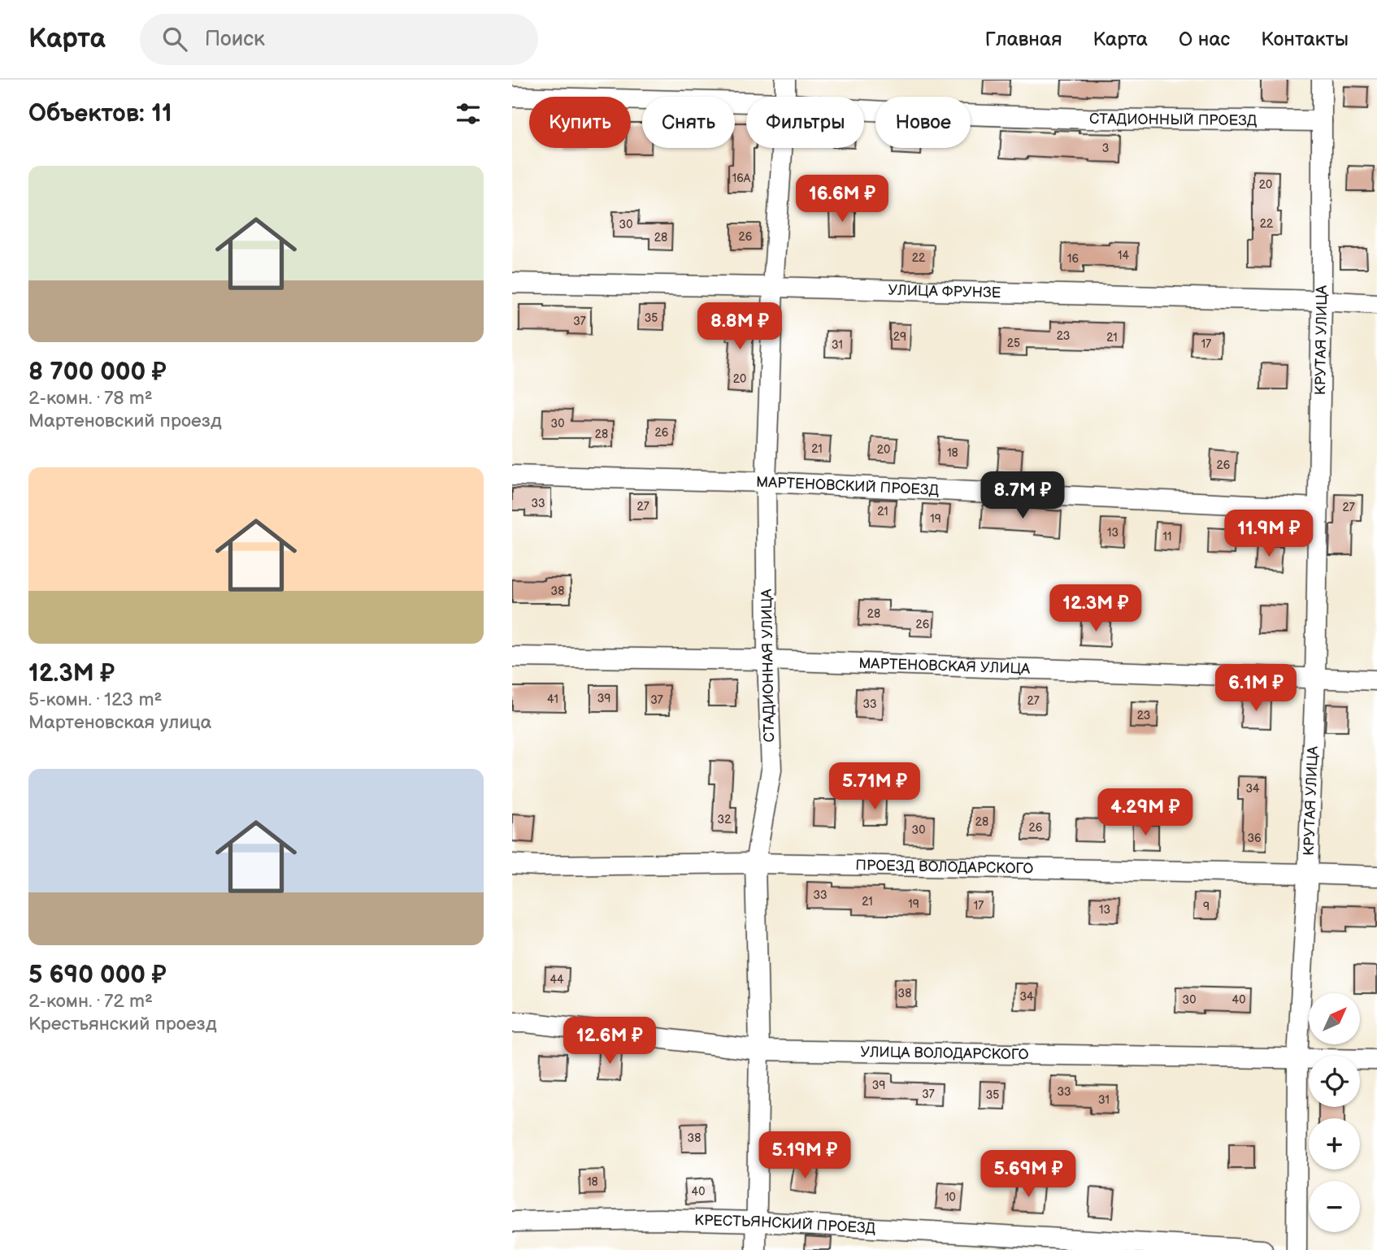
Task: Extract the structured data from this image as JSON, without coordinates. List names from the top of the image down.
{
  "streets": {
    "street": [
      "СТАДИОННЫЙ ПРОЕЗД",
      "УЛИЦА ФРУНЗЕ",
      "КРУТАЯ УЛИЦА",
      "МАРТЕНОВСКИЙ ПРОЕЗД",
      "СТАДИОННАЯ УЛИЦА",
      "МАРТЕНОВСКАЯ УЛИЦА",
      "ПРОЕЗД ВОЛОДАРСКОГО",
      "УЛИЦА ВОЛОДАРСКОГО",
      "КРЕСТЬЯНСКИЙ ПРОЕЗД"
    ]
  },
  "crossings": [
    ["СТАДИОННЫЙ ПРОЕЗД", "КРУТАЯ УЛИЦА"],
    ["УЛИЦА ФРУНЗЕ", "КРУТАЯ УЛИЦА"],
    ["УЛИЦА ФРУНЗЕ", "СТАДИОННАЯ УЛИЦА"],
    ["КРУТАЯ УЛИЦА", "МАРТЕНОВСКИЙ ПРОЕЗД"],
    ["КРУТАЯ УЛИЦА", "МАРТЕНОВСКАЯ УЛИЦА"],
    ["КРУТАЯ УЛИЦА", "ПРОЕЗД ВОЛОДАРСКОГО"],
    ["КРУТАЯ УЛИЦА", "УЛИЦА ВОЛОДАРСКОГО"],
    ["МАРТЕНОВСКИЙ ПРОЕЗД", "СТАДИОННАЯ УЛИЦА"],
    ["СТАДИОННАЯ УЛИЦА", "МАРТЕНОВСКАЯ УЛИЦА"],
    ["СТАДИОННАЯ УЛИЦА", "ПРОЕЗД ВОЛОДАРСКОГО"],
    ["СТАДИОННАЯ УЛИЦА", "УЛИЦА ВОЛОДАРСКОГО"],
    ["СТАДИОННАЯ УЛИЦА", "КРЕСТЬЯНСКИЙ ПРОЕЗД"]
  ],
  "house_numbers": [
    "3",
    "16А",
    "20",
    "22",
    "30",
    "26",
    "28",
    "14",
    "22",
    "16",
    "35",
    "37",
    "23",
    "29",
    "21",
    "25",
    "17",
    "31",
    "20",
    "30",
    "26",
    "28",
    "21",
    "20",
    "18",
    "26",
    "33",
    "27",
    "27",
    "21",
    "19",
    "13",
    "11",
    "38",
    "28",
    "26",
    "39",
    "41",
    "37",
    "27",
    "33",
    "23",
    "34",
    "32",
    "28",
    "26",
    "30",
    "36",
    "33",
    "21",
    "19",
    "17",
    "9",
    "13",
    "44",
    "38",
    "34",
    "30",
    "40",
    "39",
    "33",
    "37",
    "35",
    "31",
    "38",
    "18",
    "40",
    "10"
  ],
  "north": "top right",
  "page": {
    "header": "Карта",
    "search": "Поиск",
    "nav": [
      "Главная",
      "Карта",
      "О нас",
      "Контакты"
    ],
    "heading": "Объектов: 11",
    "chip": [
      "Купить",
      "Снять",
      "Фильтры",
      "Новое"
    ],
    "list": [
      {
        "name": "8 700 000 ₽",
        "note": "2-комн. · 78 m² · Мартеновский проезд"
      },
      {
        "name": "12.3M ₽",
        "note": "5-комн. · 123 m² · Мартеновская улица"
      },
      {
        "name": "5 690 000 ₽",
        "note": "2-комн. · 72 m² · Крестьянский проезд"
      }
    ],
    "price": [
      "16.6M ₽",
      "8.8M ₽",
      "8.7M ₽",
      "11.9M ₽",
      "12.3M ₽",
      "6.1M ₽",
      "5.71M ₽",
      "4.29M ₽",
      "12.6M ₽",
      "5.19M ₽",
      "5.69M ₽"
    ],
    "map_buttons": ["+", "−"]
  }
}
